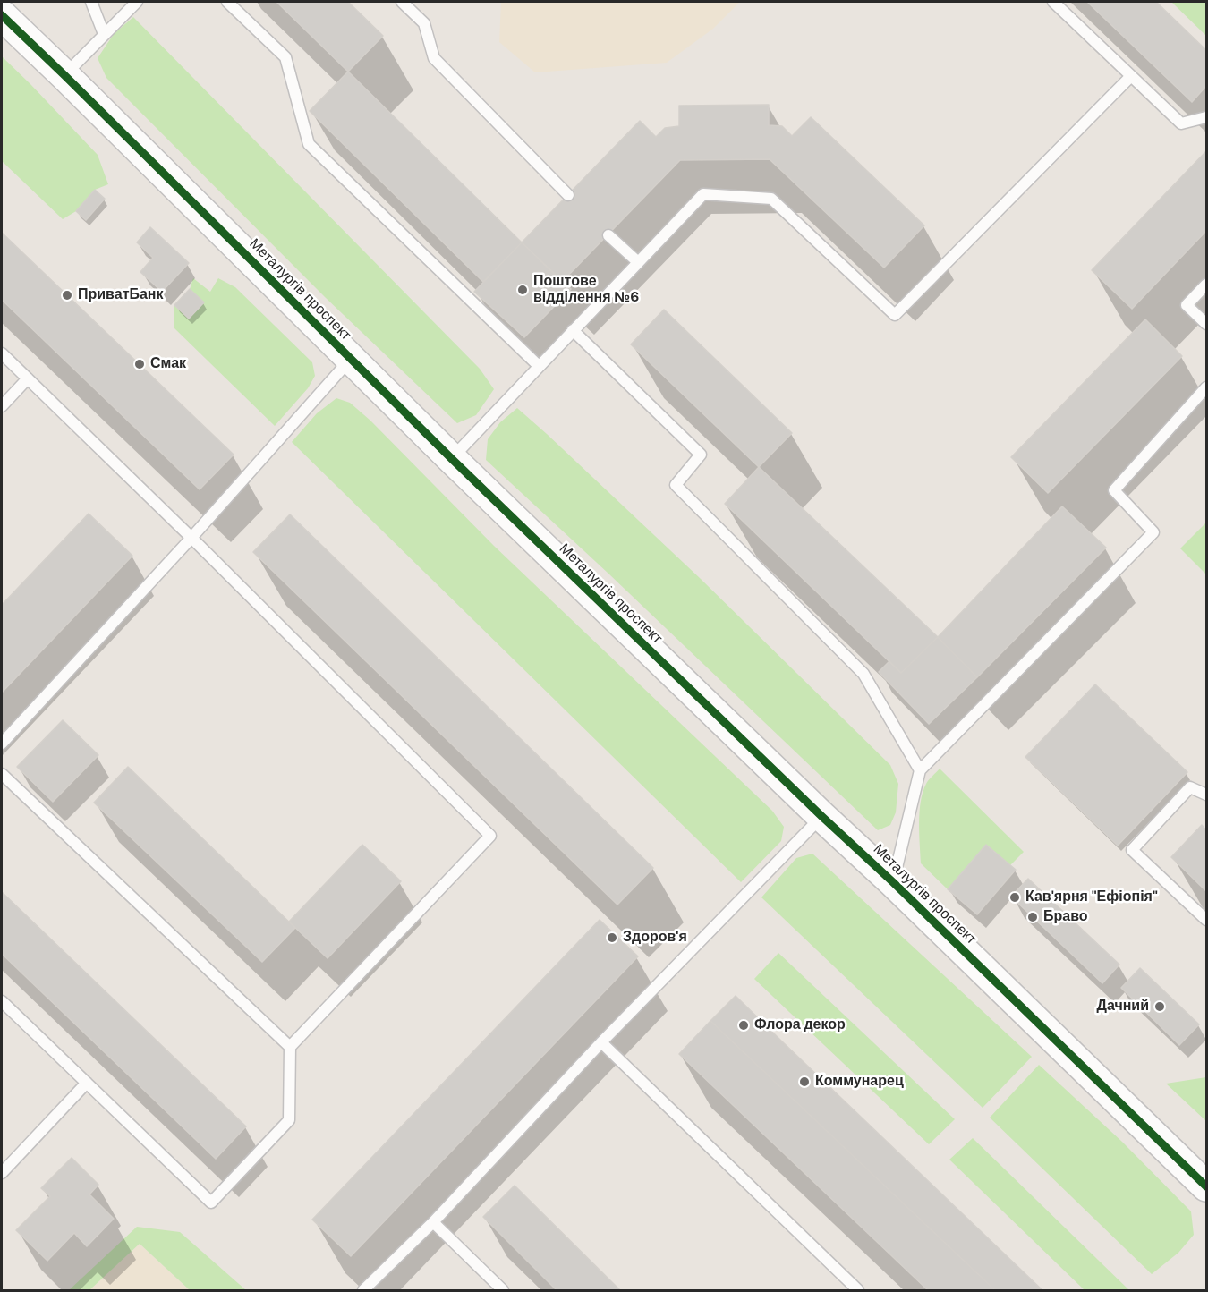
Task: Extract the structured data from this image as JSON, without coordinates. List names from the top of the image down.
{
  "streets": {
    "street": ["Металургів проспект"]
  },
  "places": [
    "Поштове відділення №6",
    "ПриватБанк",
    "Смак",
    "Кав'ярня \"Ефіопія\"",
    "Браво",
    "Здоров'я",
    "Дачний",
    "Флора декор",
    "Коммунарец"
  ]
}
